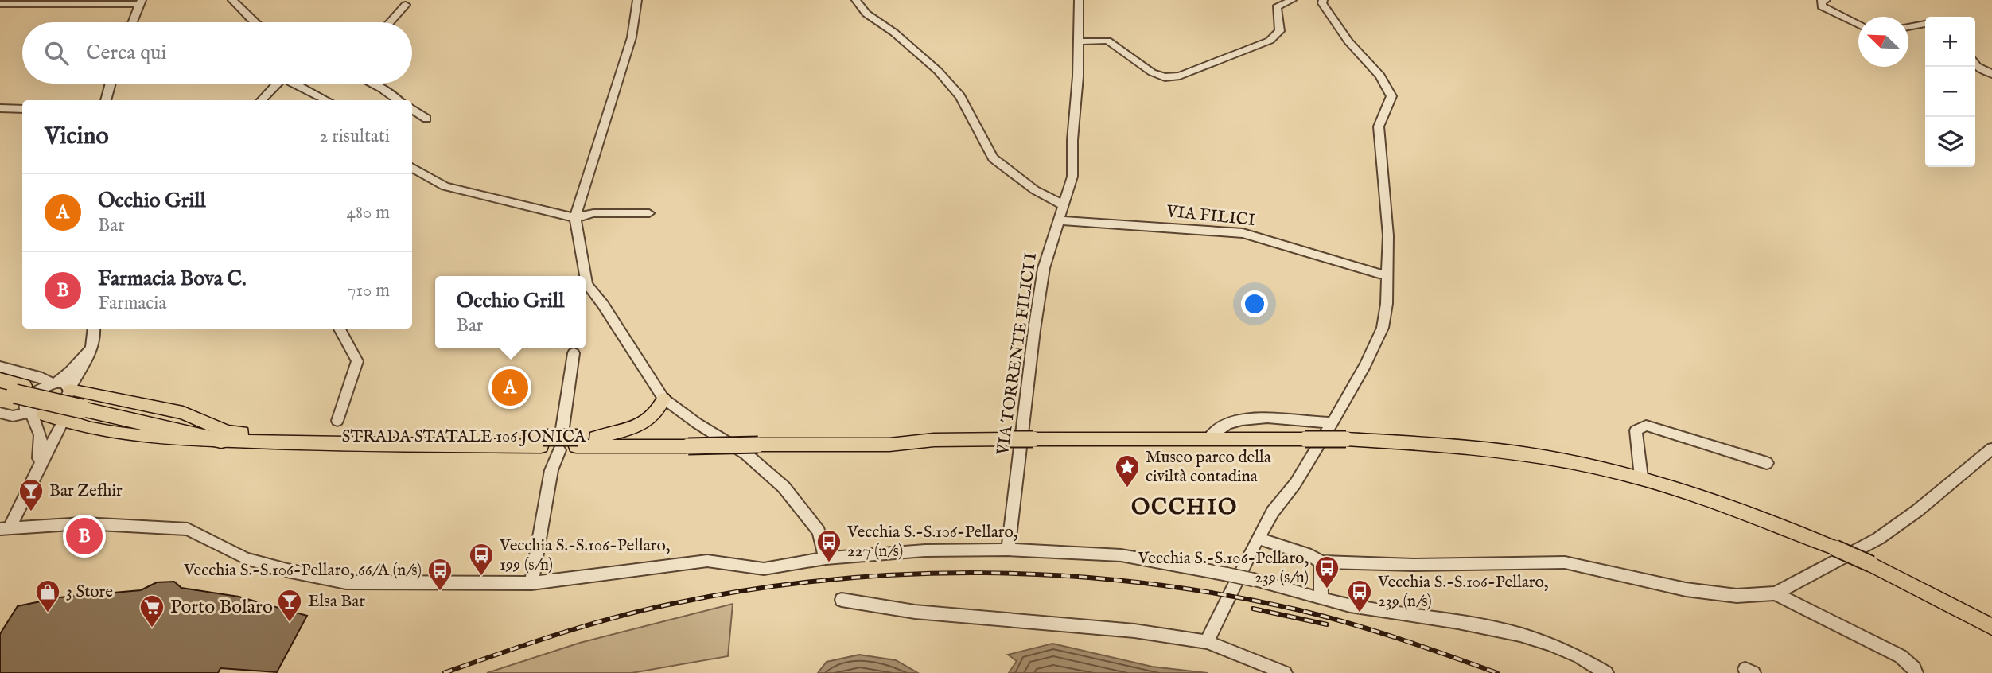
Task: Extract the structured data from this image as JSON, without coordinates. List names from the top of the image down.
{
  "streets": {
    "highway": ["STRADA STATALE 106 JONICA"],
    "street": ["VIA FILICI", "VIA TORRENTE FILICI I"]
  },
  "crossings": [
    ["VIA FILICI", "VIA TORRENTE FILICI I"]
  ],
  "districts": ["OCCHIO"],
  "places": {
    "place": ["Museo parco della civiltà contadina"],
    "bar": ["Bar Zefhir", "Elsa Bar"],
    "bus stop": [
      "Vecchia S.-S.106-Pellaro, 227 (n/s)",
      "Vecchia S.-S.106-Pellaro, 199 (s/n)",
      "Vecchia S.-S.106-Pellaro, 239 (s/n)",
      "Vecchia S.-S.106-Pellaro, 66/A (n/s)",
      "Vecchia S.-S.106-Pellaro, 239 (n/s)"
    ],
    "shop": ["3 Store"],
    "supermarket": ["Porto Bolaro"]
  },
  "north": "top left",
  "page": {
    "map_buttons": ["+", "−"],
    "search": "Cerca qui",
    "heading": ["Vicino", "2 risultati"],
    "list": [
      {
        "mark": "A",
        "name": "Occhio Grill",
        "note": "Bar",
        "value": "480 m"
      },
      {
        "mark": "B",
        "name": "Farmacia Bova C.",
        "note": "Farmacia",
        "value": "710 m"
      }
    ],
    "popup": ["Occhio Grill", "Bar"],
    "pins": ["A", "B"]
  }
}
